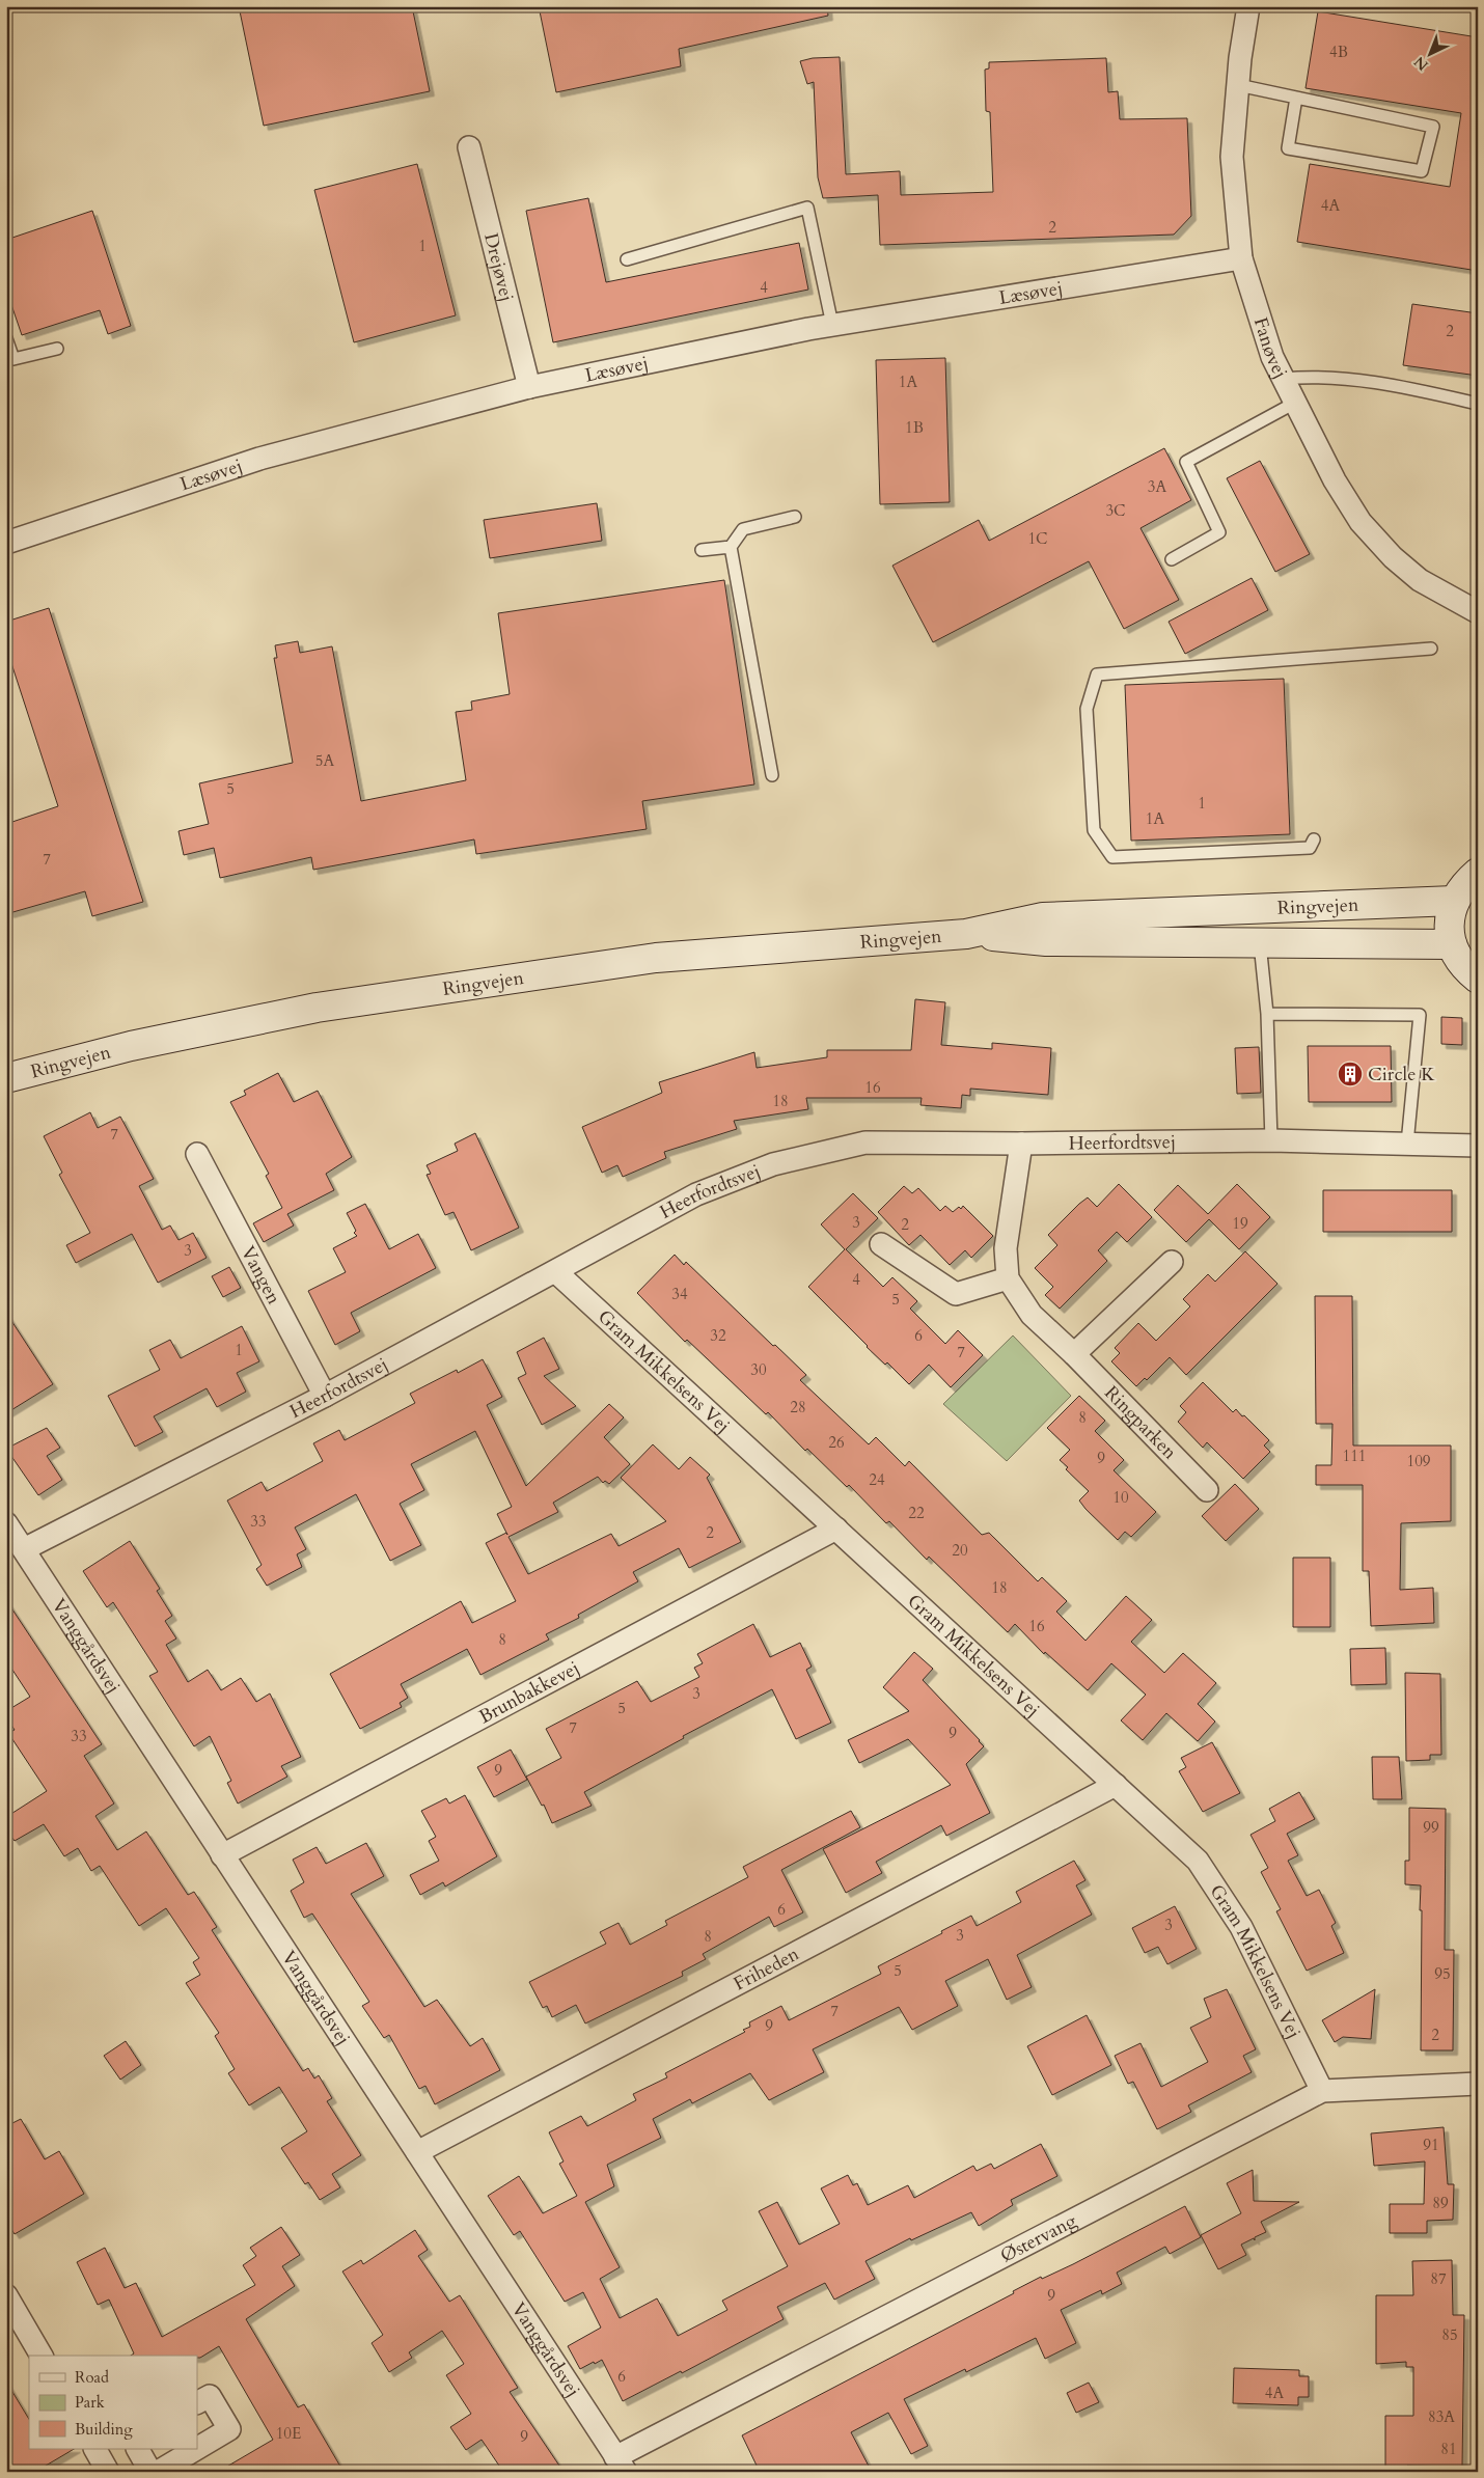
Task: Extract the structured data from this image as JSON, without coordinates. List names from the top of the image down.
{
  "streets": {
    "main road": ["Ringvejen"],
    "street": [
      "Drejøvej",
      "Læsøvej",
      "Fanøvej",
      "Heerfordtsvej",
      "Vangen",
      "Gram Mikkelsens Vej",
      "Ringparken",
      "Vanggårdsvej",
      "Brunbakkevej",
      "Friheden",
      "Østervang"
    ]
  },
  "crossings": [
    ["Drejøvej", "Læsøvej"],
    ["Læsøvej", "Fanøvej"],
    ["Heerfordtsvej", "Vangen"],
    ["Heerfordtsvej", "Gram Mikkelsens Vej"],
    ["Heerfordtsvej", "Ringparken"],
    ["Heerfordtsvej", "Vanggårdsvej"],
    ["Gram Mikkelsens Vej", "Brunbakkevej"],
    ["Gram Mikkelsens Vej", "Friheden"],
    ["Gram Mikkelsens Vej", "Østervang"],
    ["Vanggårdsvej", "Brunbakkevej"],
    ["Vanggårdsvej", "Friheden"],
    ["Vanggårdsvej", "Østervang"]
  ],
  "places": {
    "building": ["Circle K"]
  },
  "house_numbers": [
    "4B",
    "4A",
    "2",
    "1",
    "4",
    "2",
    "1A",
    "1B",
    "3A",
    "3C",
    "1C",
    "5A",
    "5",
    "1",
    "1A",
    "7",
    "16",
    "18",
    "7",
    "3",
    "19",
    "2",
    "3",
    "4",
    "34",
    "5",
    "32",
    "6",
    "1",
    "7",
    "30",
    "28",
    "8",
    "26",
    "111",
    "9",
    "109",
    "24",
    "10",
    "22",
    "33",
    "2",
    "20",
    "18",
    "16",
    "8",
    "3",
    "5",
    "7",
    "9",
    "33",
    "9",
    "99",
    "6",
    "3",
    "3",
    "8",
    "5",
    "95",
    "7",
    "9",
    "2",
    "91",
    "89",
    "87",
    "9",
    "85",
    "6",
    "4A",
    "83A",
    "10E",
    "9",
    "81"
  ],
  "legend": ["Road", "Park", "Building"],
  "north": "bottom left"
}
